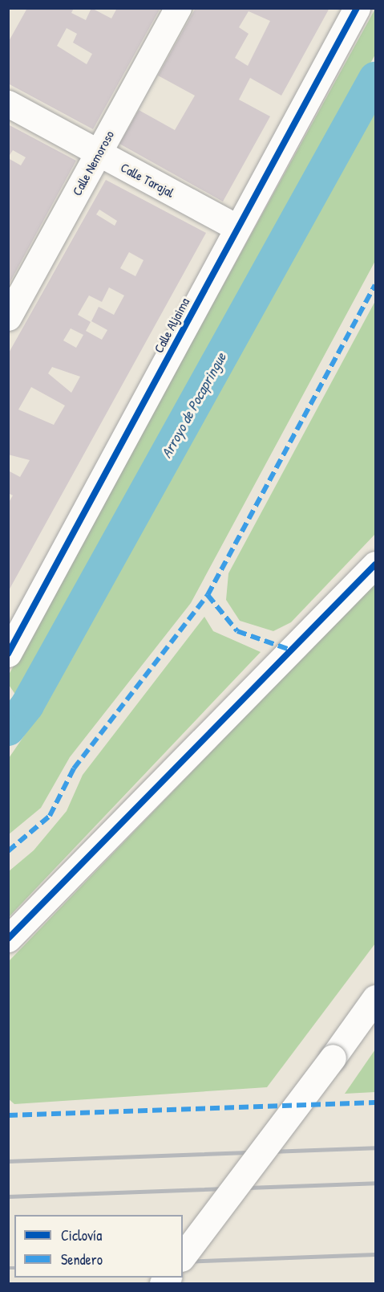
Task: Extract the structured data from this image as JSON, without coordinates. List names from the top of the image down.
{
  "streets": {
    "street": ["Calle Nemoroso", "Calle Tarajal", "Calle Aljaima"]
  },
  "crossings": [
    ["Calle Nemoroso", "Calle Tarajal"],
    ["Calle Tarajal", "Calle Aljaima"]
  ],
  "water": ["Arroyo de Pocapringue"],
  "legend": ["Ciclovía", "Sendero"]
}
